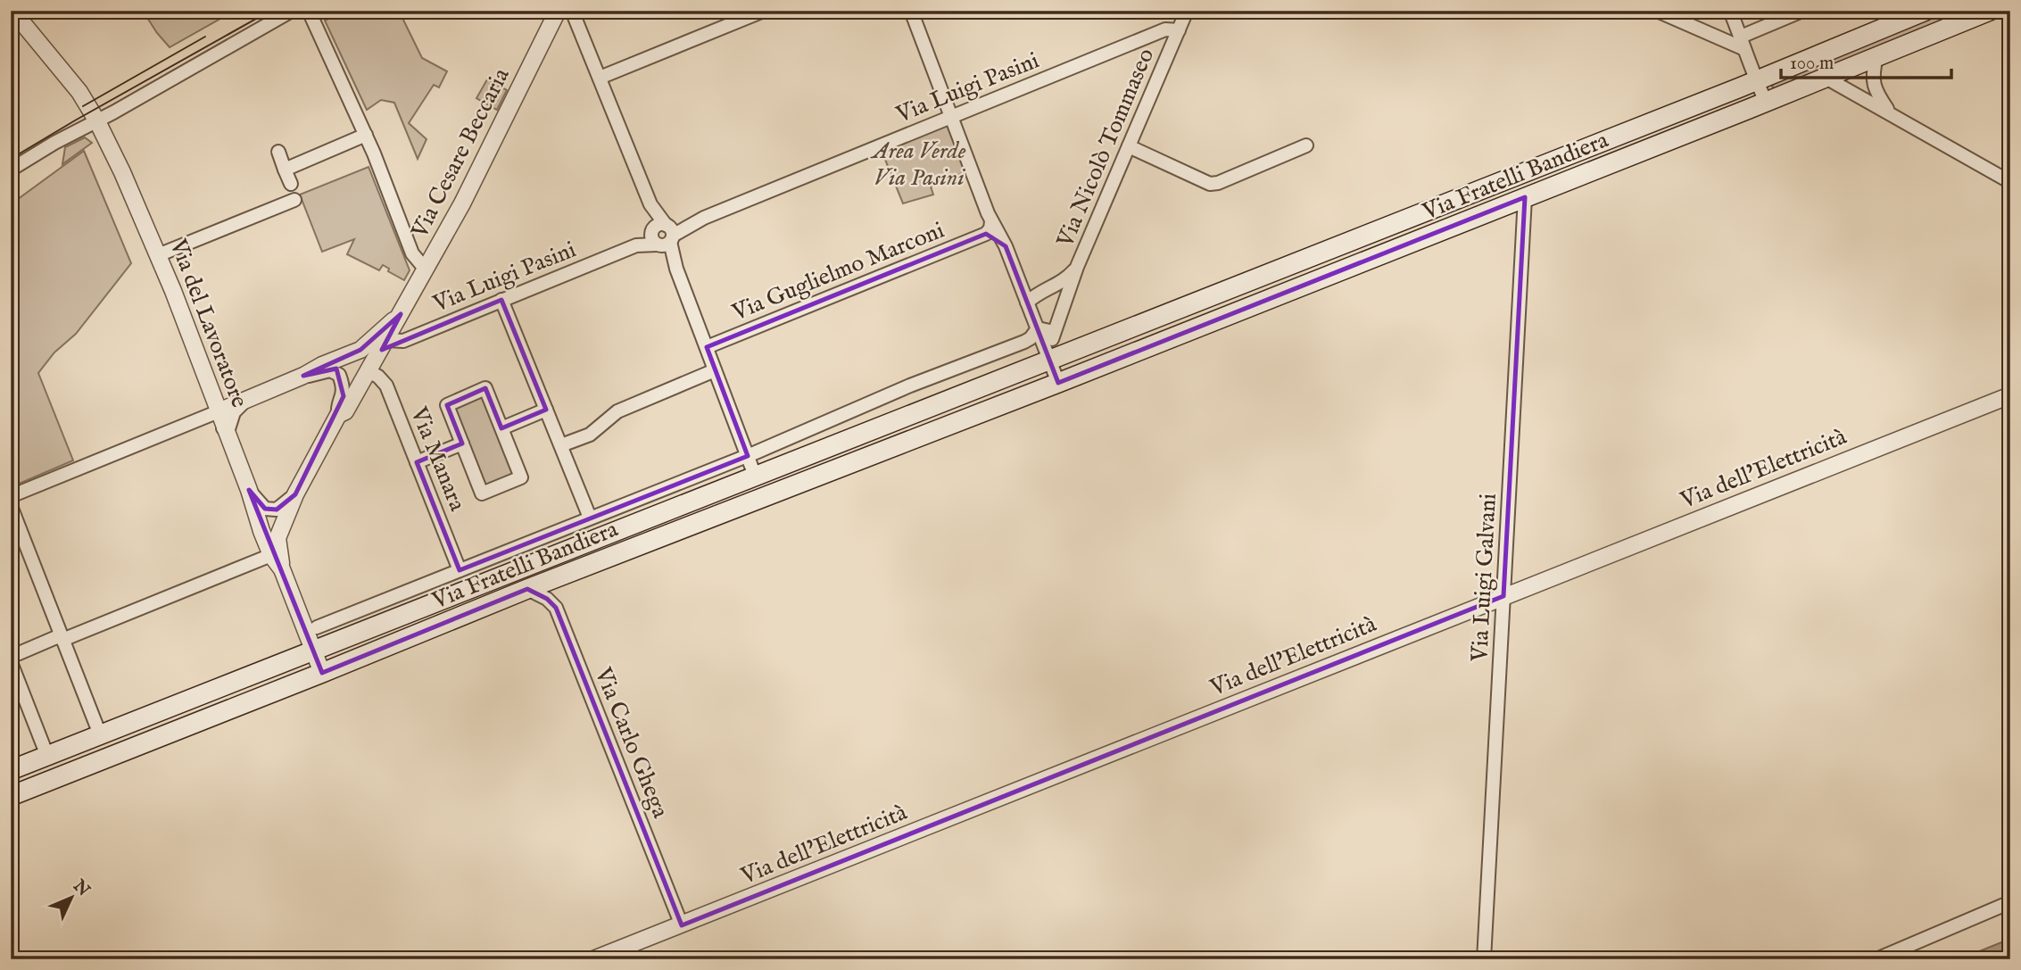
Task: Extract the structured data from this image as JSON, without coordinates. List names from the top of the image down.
{
  "streets": {
    "main road": ["Via Fratelli Bandiera"],
    "street": [
      "Via Luigi Pasini",
      "Via Nicolò Tommaseo",
      "Via Cesare Beccaria",
      "Via Guglielmo Marconi",
      "Via del Lavoratore",
      "Via Manara",
      "Via dell'Elettricità",
      "Via Luigi Galvani",
      "Via Carlo Ghega"
    ]
  },
  "crossings": [
    ["Via Luigi Pasini", "Via Nicolò Tommaseo"],
    ["Via Luigi Pasini", "Via Cesare Beccaria"],
    ["Via Nicolò Tommaseo", "Via Fratelli Bandiera"],
    ["Via Cesare Beccaria", "Via del Lavoratore"],
    ["Via Cesare Beccaria", "Via Manara"],
    ["Via Fratelli Bandiera", "Via del Lavoratore"],
    ["Via Fratelli Bandiera", "Via Manara"],
    ["Via Fratelli Bandiera", "Via Luigi Galvani"],
    ["Via Fratelli Bandiera", "Via Carlo Ghega"],
    ["Via dell'Elettricità", "Via Luigi Galvani"],
    ["Via dell'Elettricità", "Via Carlo Ghega"]
  ],
  "parks": ["Area Verde Via Pasini"],
  "scale_bar": "100 m",
  "north": "top right"
}
